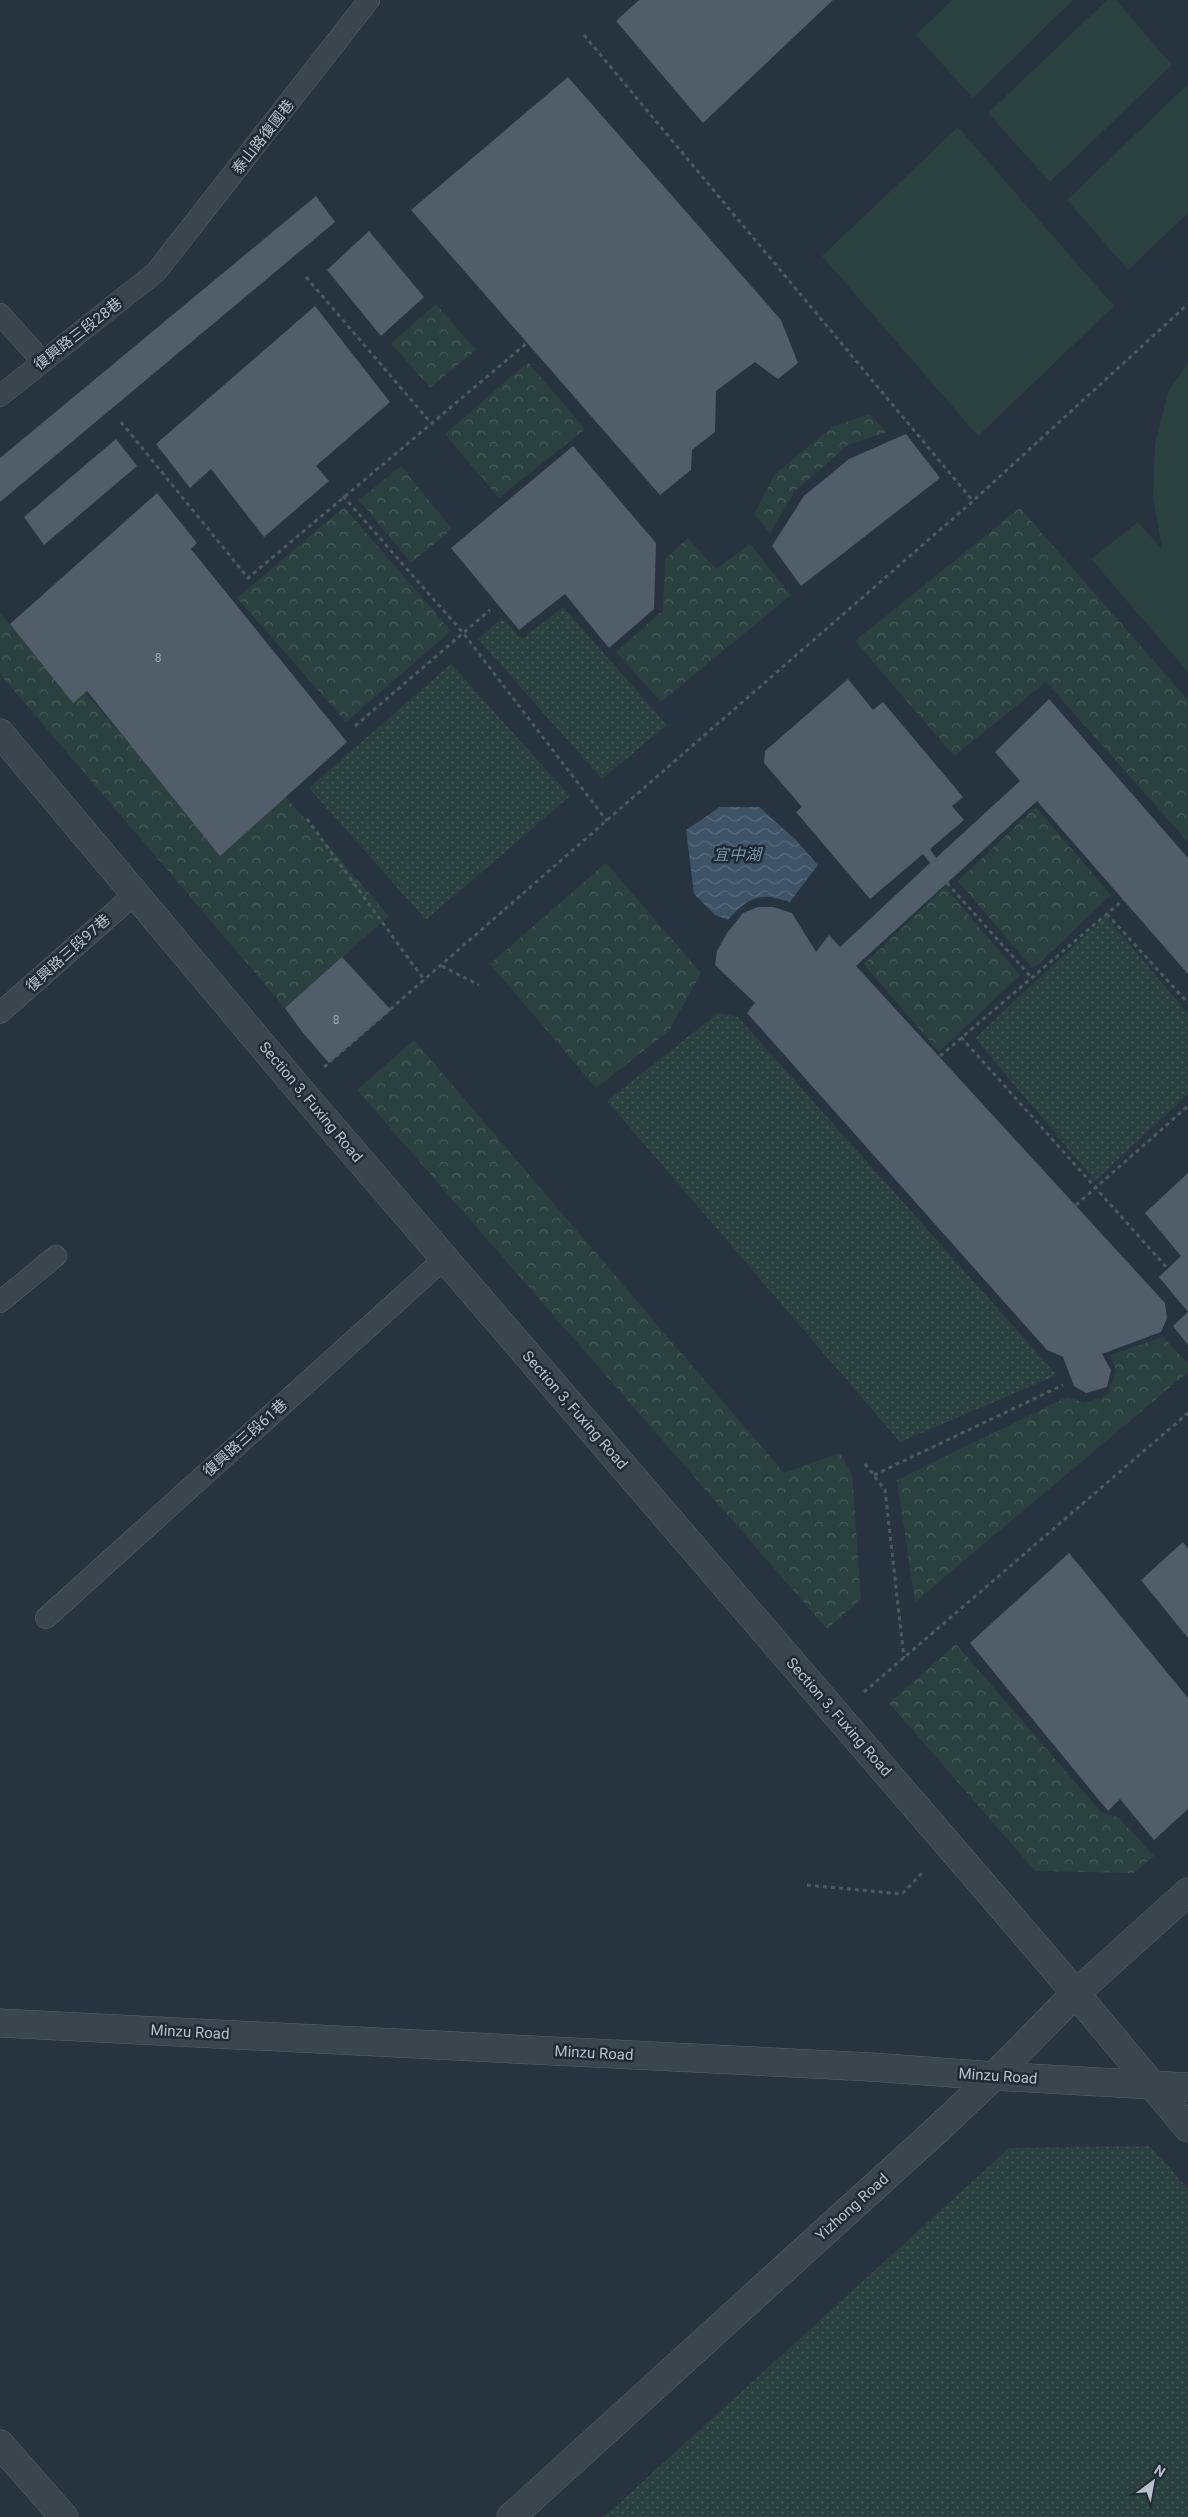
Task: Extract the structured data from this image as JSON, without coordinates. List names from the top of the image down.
{
  "streets": {
    "street": ["Section 3, Fuxing Road", "Minzu Road", "Yizhong Road"],
    "lane": [
      "泰山路復國巷",
      "復興路三段28巷",
      "復興路三段97巷",
      "復興路三段61巷"
    ]
  },
  "crossings": [
    ["泰山路復國巷", "復興路三段28巷"],
    ["復興路三段97巷", "Section 3, Fuxing Road"],
    ["Section 3, Fuxing Road", "復興路三段61巷"],
    ["Section 3, Fuxing Road", "Minzu Road"],
    ["Section 3, Fuxing Road", "Yizhong Road"],
    ["Minzu Road", "Yizhong Road"]
  ],
  "water": ["宜中湖"],
  "house_numbers": ["8", "8"],
  "north": "top right"
}
